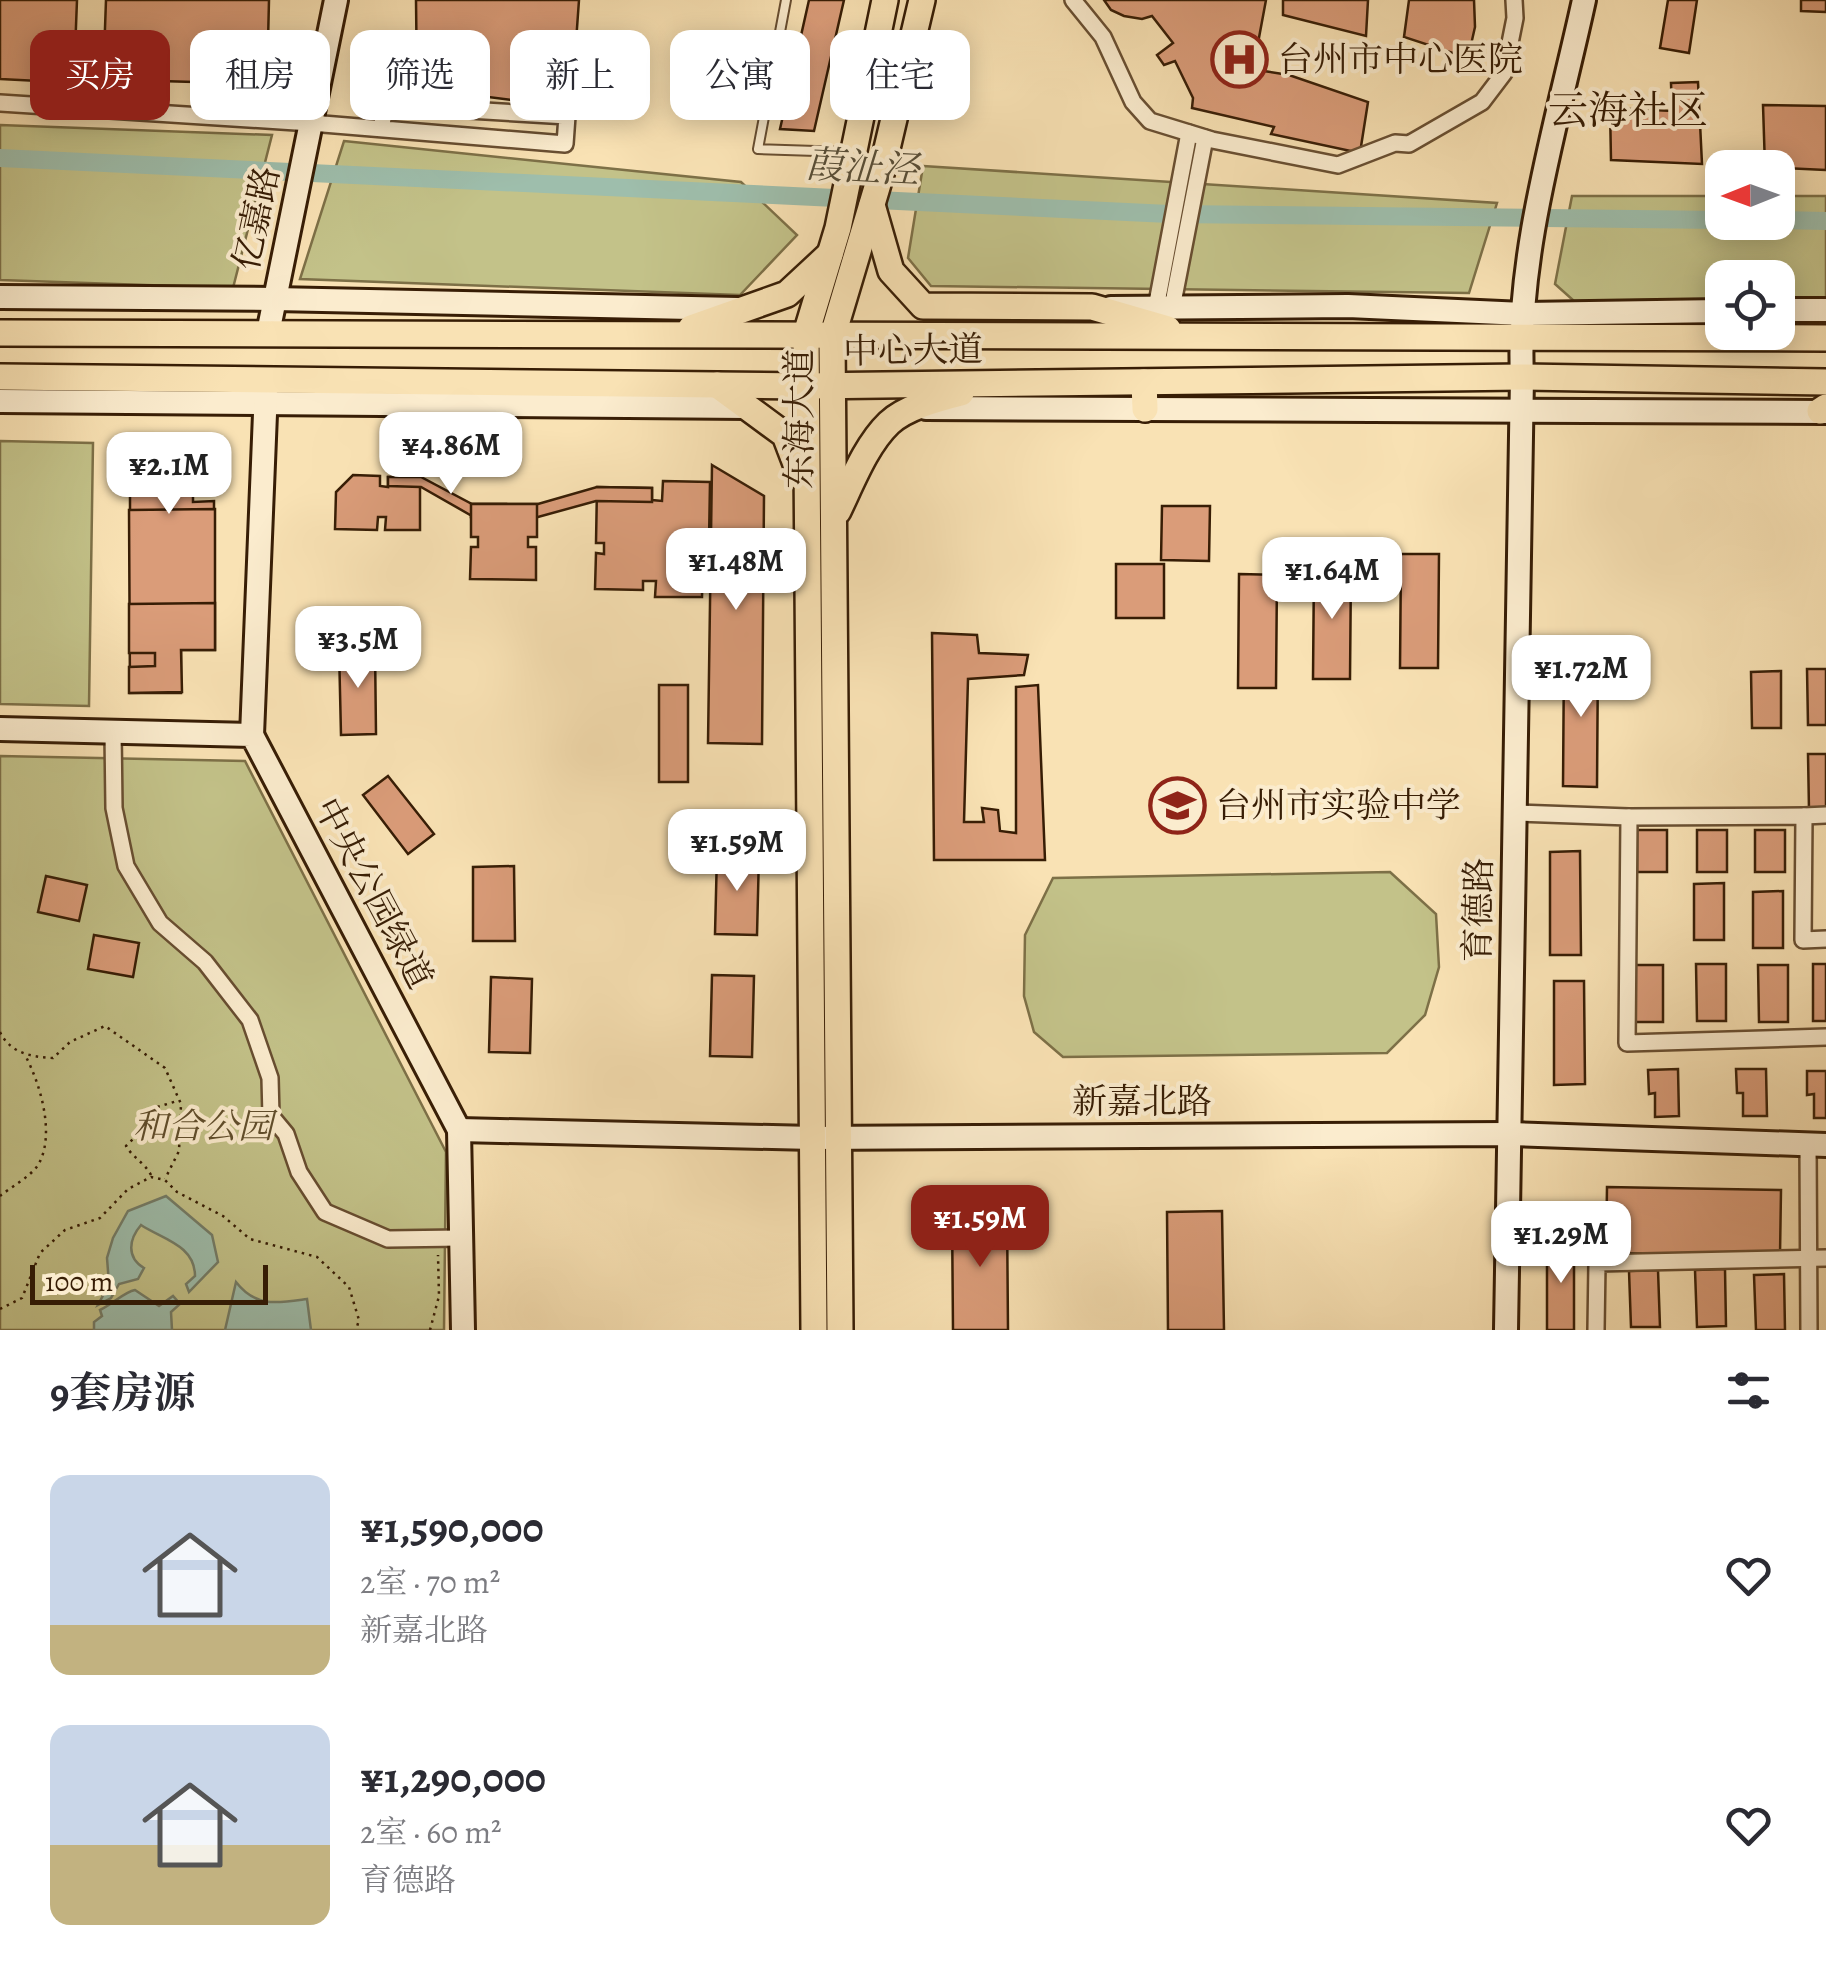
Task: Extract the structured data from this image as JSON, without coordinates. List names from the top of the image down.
{
  "streets": {
    "main road": ["中心大道", "东海大道"],
    "street": [
      "亿嘉路",
      "中央公园绿道",
      "育德路",
      "新嘉北路"
    ]
  },
  "crossings": [
    ["亿嘉路", "中心大道"],
    ["中心大道", "东海大道"],
    ["中心大道", "育德路"],
    ["东海大道", "新嘉北路"],
    ["中央公园绿道", "新嘉北路"],
    ["育德路", "新嘉北路"]
  ],
  "districts": ["云海社区"],
  "water": ["葭沚泾"],
  "parks": ["和合公园"],
  "places": {
    "hospital": ["台州市中心医院"],
    "school or university": ["台州市实验中学"]
  },
  "scale_bar": "100 m",
  "north": "left",
  "page": {
    "chip": [
      "买房",
      "租房",
      "筛选",
      "新上",
      "公寓",
      "住宅"
    ],
    "price": [
      "¥4.86M",
      "¥2.1M",
      "¥1.48M",
      "¥1.64M",
      "¥3.5M",
      "¥1.72M",
      "¥1.59M",
      "¥1.59M",
      "¥1.29M"
    ],
    "scale": "100 m",
    "heading": "9套房源",
    "list": [
      {
        "name": "¥1,590,000",
        "note": "2室 · 70 m² · 新嘉北路"
      },
      {
        "name": "¥1,290,000",
        "note": "2室 · 60 m² · 育德路"
      }
    ]
  }
}
